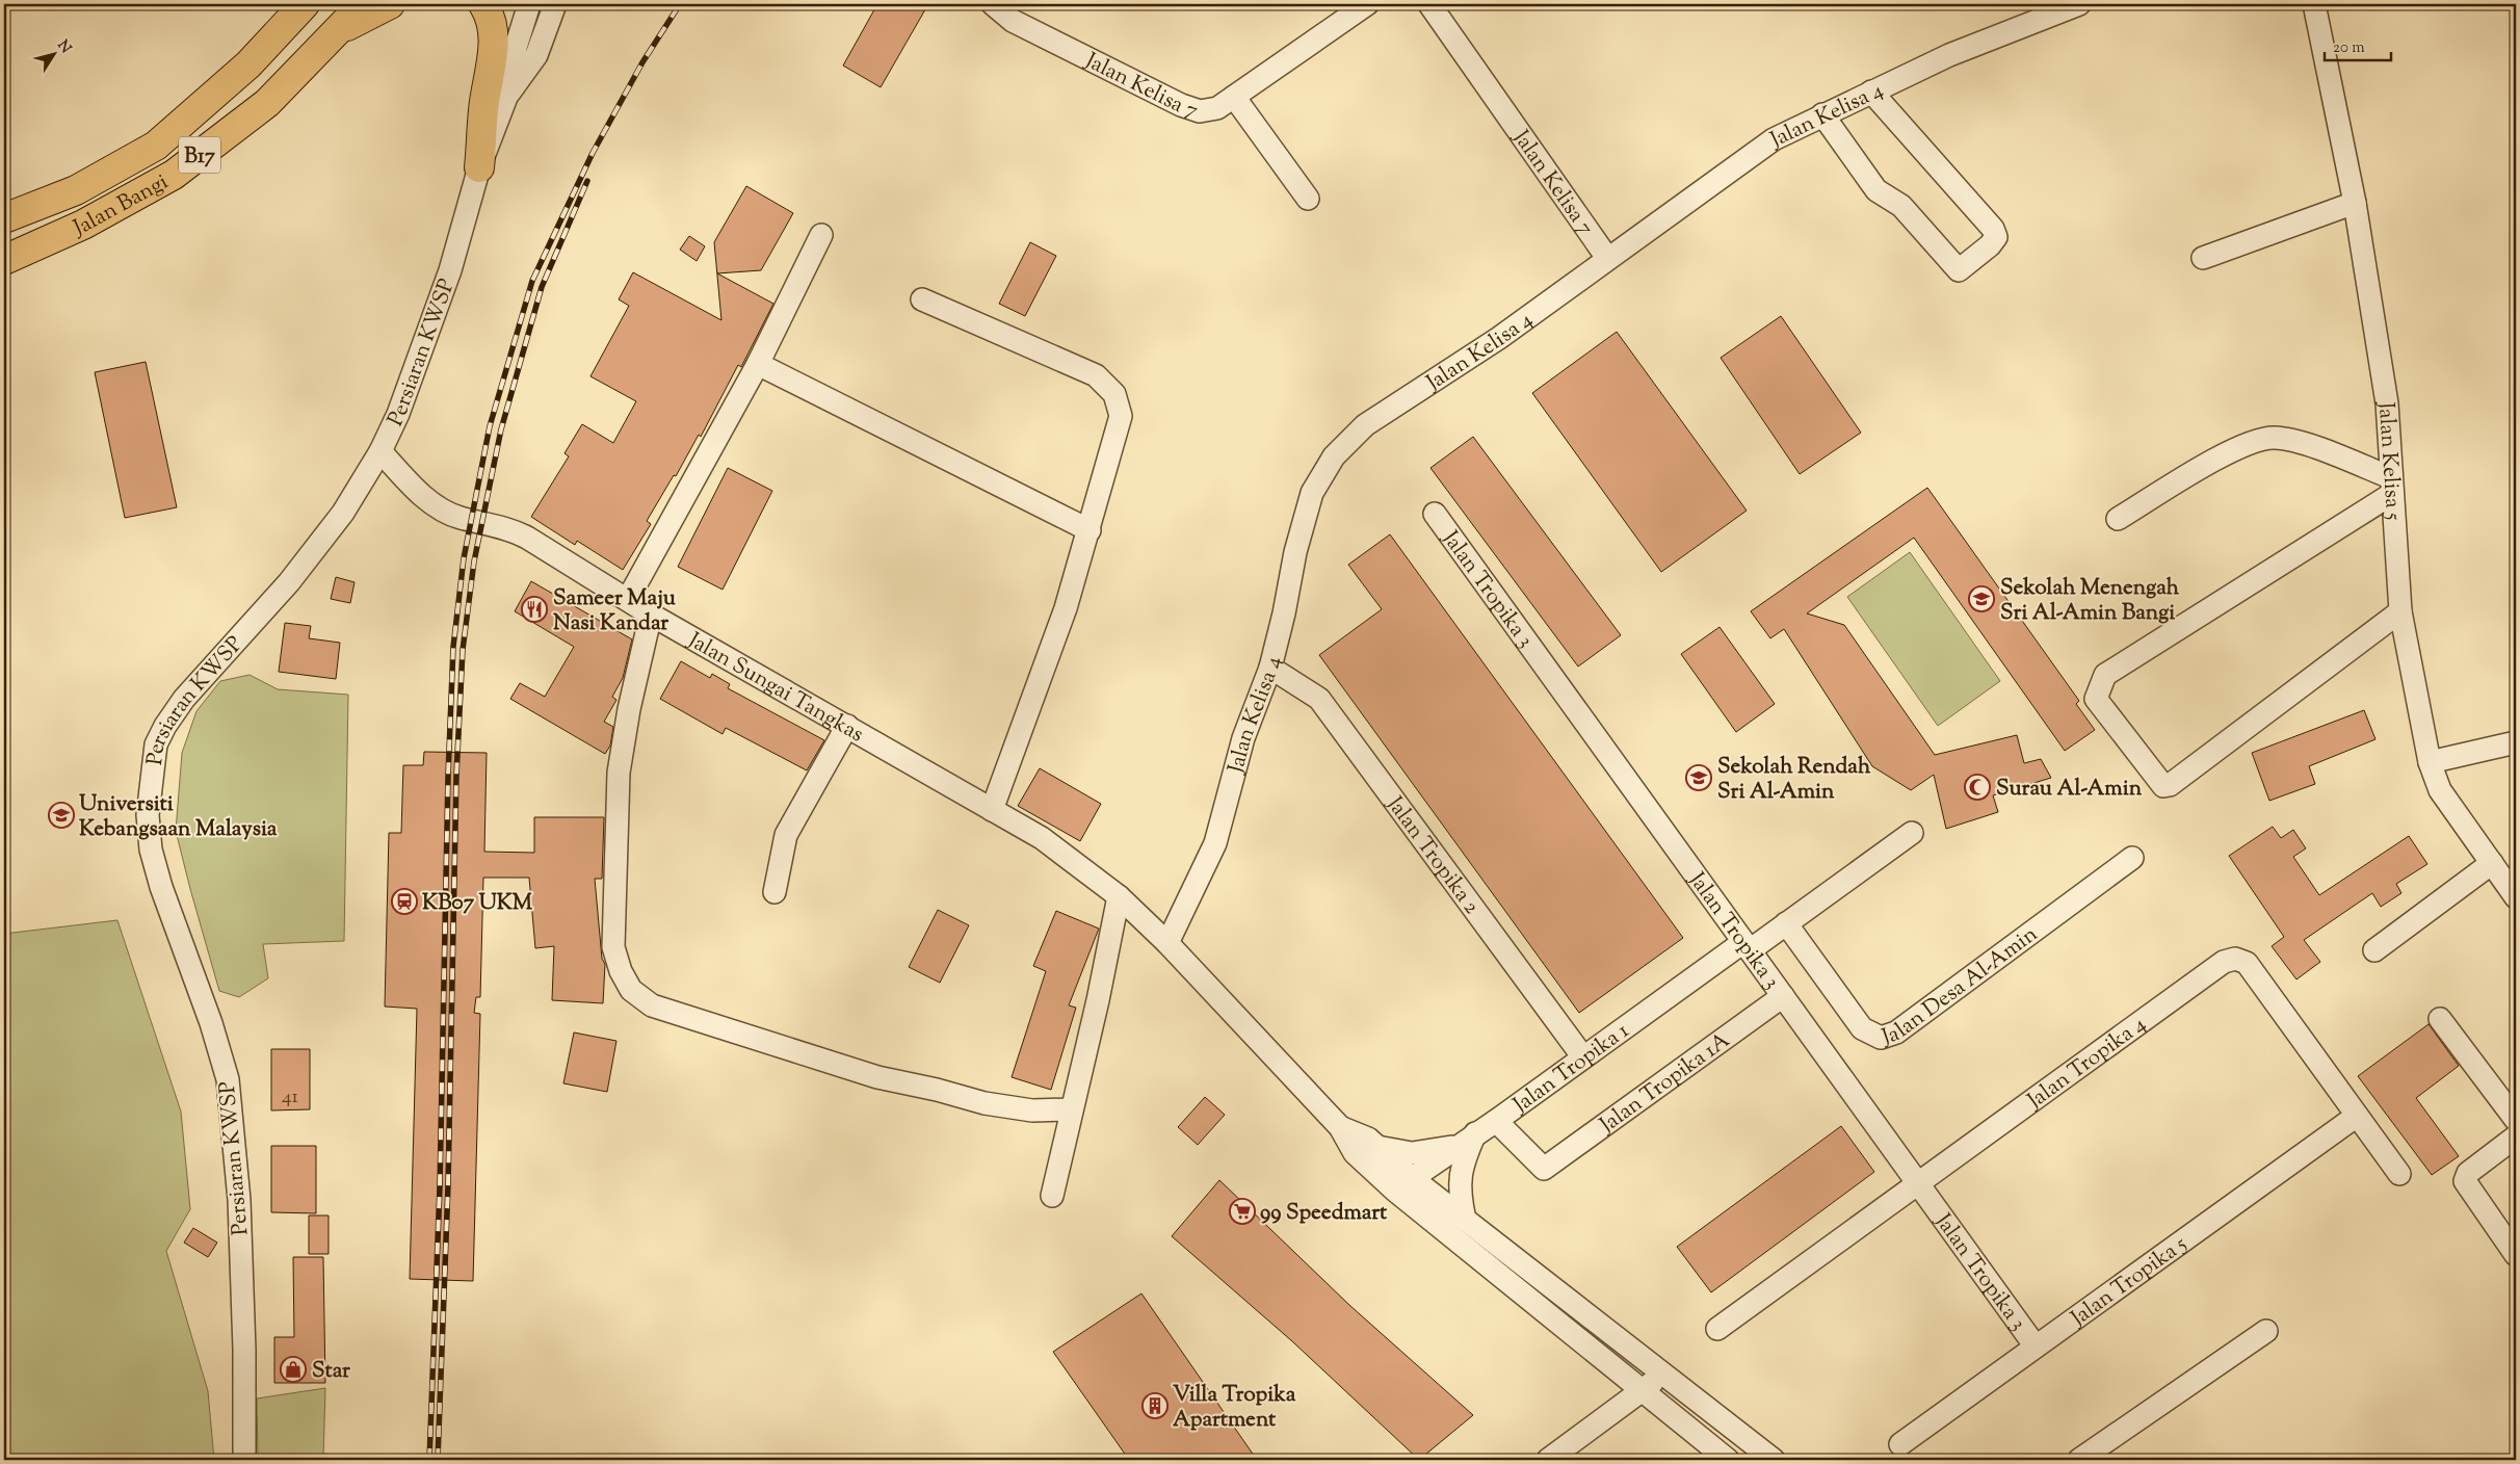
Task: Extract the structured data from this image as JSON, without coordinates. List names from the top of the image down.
{
  "streets": {
    "main road": ["B17", "Jalan Bangi"],
    "street": [
      "Jalan Kelisa 7",
      "Jalan Kelisa 4",
      "Persiaran KWSP",
      "Jalan Kelisa 5",
      "Jalan Tropika 3",
      "Jalan Sungai Tangkas",
      "Jalan Tropika 2",
      "Jalan Desa Al-Amin",
      "Jalan Tropika 4",
      "Jalan Tropika 1",
      "Jalan Tropika 1A",
      "Jalan Tropika 5"
    ]
  },
  "crossings": [
    ["Jalan Kelisa 7", "Jalan Kelisa 4"],
    ["Jalan Kelisa 4", "Jalan Sungai Tangkas"],
    ["Jalan Kelisa 4", "Jalan Tropika 2"],
    ["Persiaran KWSP", "Jalan Sungai Tangkas"],
    ["Jalan Tropika 3", "Jalan Tropika 4"],
    ["Jalan Tropika 3", "Jalan Tropika 1"],
    ["Jalan Tropika 3", "Jalan Tropika 1A"],
    ["Jalan Tropika 3", "Jalan Tropika 5"],
    ["Jalan Tropika 2", "Jalan Tropika 1"],
    ["Jalan Desa Al-Amin", "Jalan Tropika 1"],
    ["Jalan Tropika 4", "Jalan Tropika 5"],
    ["Jalan Tropika 1", "Jalan Tropika 1A"]
  ],
  "places": {
    "school or university": ["Sekolah Menengah Sri Al-Amin Bangi", "Sekolah Rendah Sri Al-Amin", "Universiti Kebangsaan Malaysia"],
    "restaurant": ["Sameer Maju Nasi Kandar"],
    "mosque": ["Surau Al-Amin"],
    "station": ["KB07 UKM"],
    "supermarket": ["99 Speedmart"],
    "shop": ["Star"],
    "building": ["Villa Tropika Apartment"]
  },
  "house_numbers": ["41"],
  "scale_bar": "20 m",
  "north": "top right"
}
